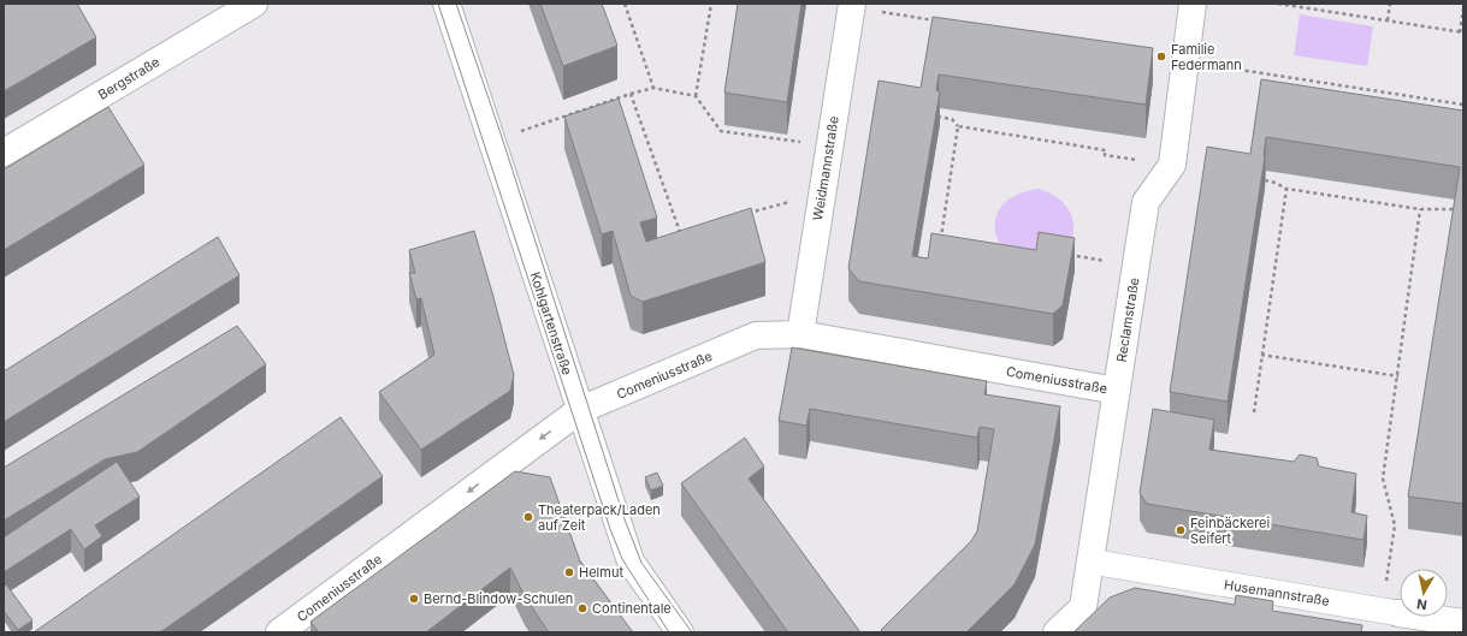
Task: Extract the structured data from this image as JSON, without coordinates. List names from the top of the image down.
{
  "streets": {
    "street": [
      "Bergstraße",
      "Weidmannstraße",
      "Reclamstraße",
      "Kohlgartenstraße",
      "Comeniusstraße",
      "Husemannstraße"
    ]
  },
  "crossings": [
    ["Weidmannstraße", "Comeniusstraße"],
    ["Reclamstraße", "Comeniusstraße"],
    ["Reclamstraße", "Husemannstraße"],
    ["Kohlgartenstraße", "Comeniusstraße"]
  ],
  "one_way": ["Comeniusstraße"],
  "places": [
    "Familie Federmann",
    "Theaterpack/Laden auf Zeit",
    "Feinbäckerei Seifert",
    "Helmut",
    "Bernd-Blindow-Schulen",
    "Continentale"
  ],
  "north": "bottom"
}
